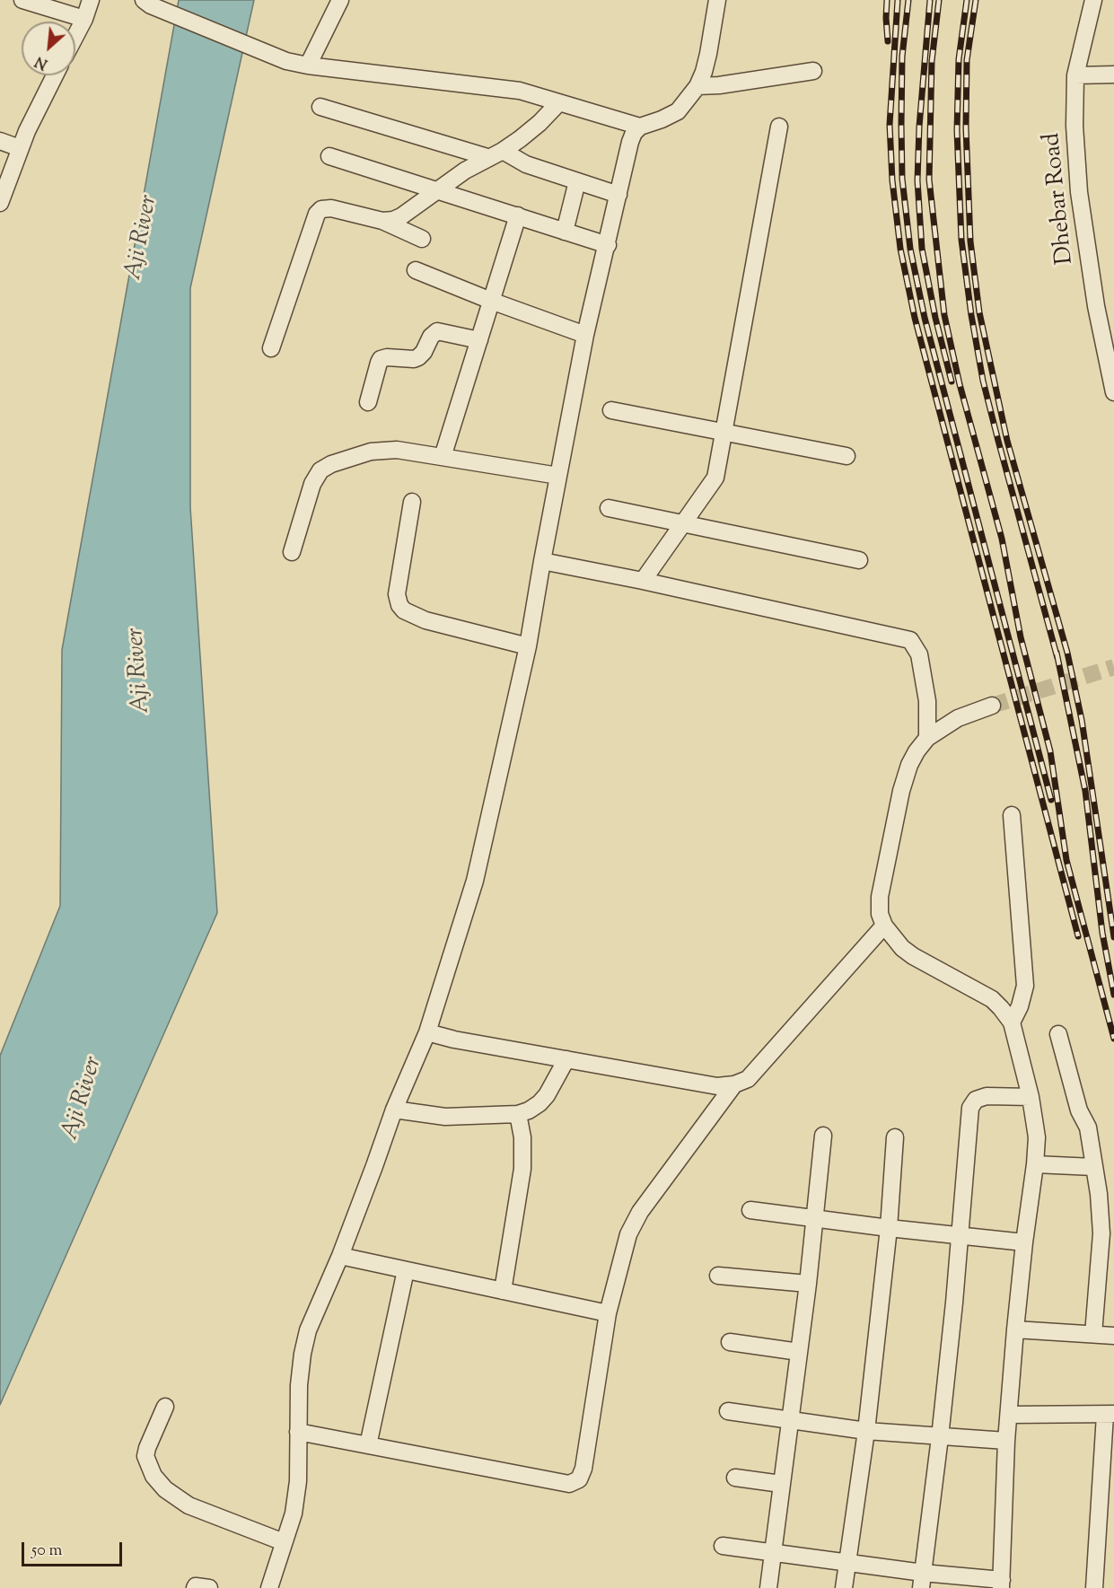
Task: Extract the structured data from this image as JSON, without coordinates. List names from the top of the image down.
{
  "streets": {
    "street": ["Dhebar Road"]
  },
  "water": ["Aji River"],
  "scale_bar": "50 m",
  "north": "bottom left"
}
